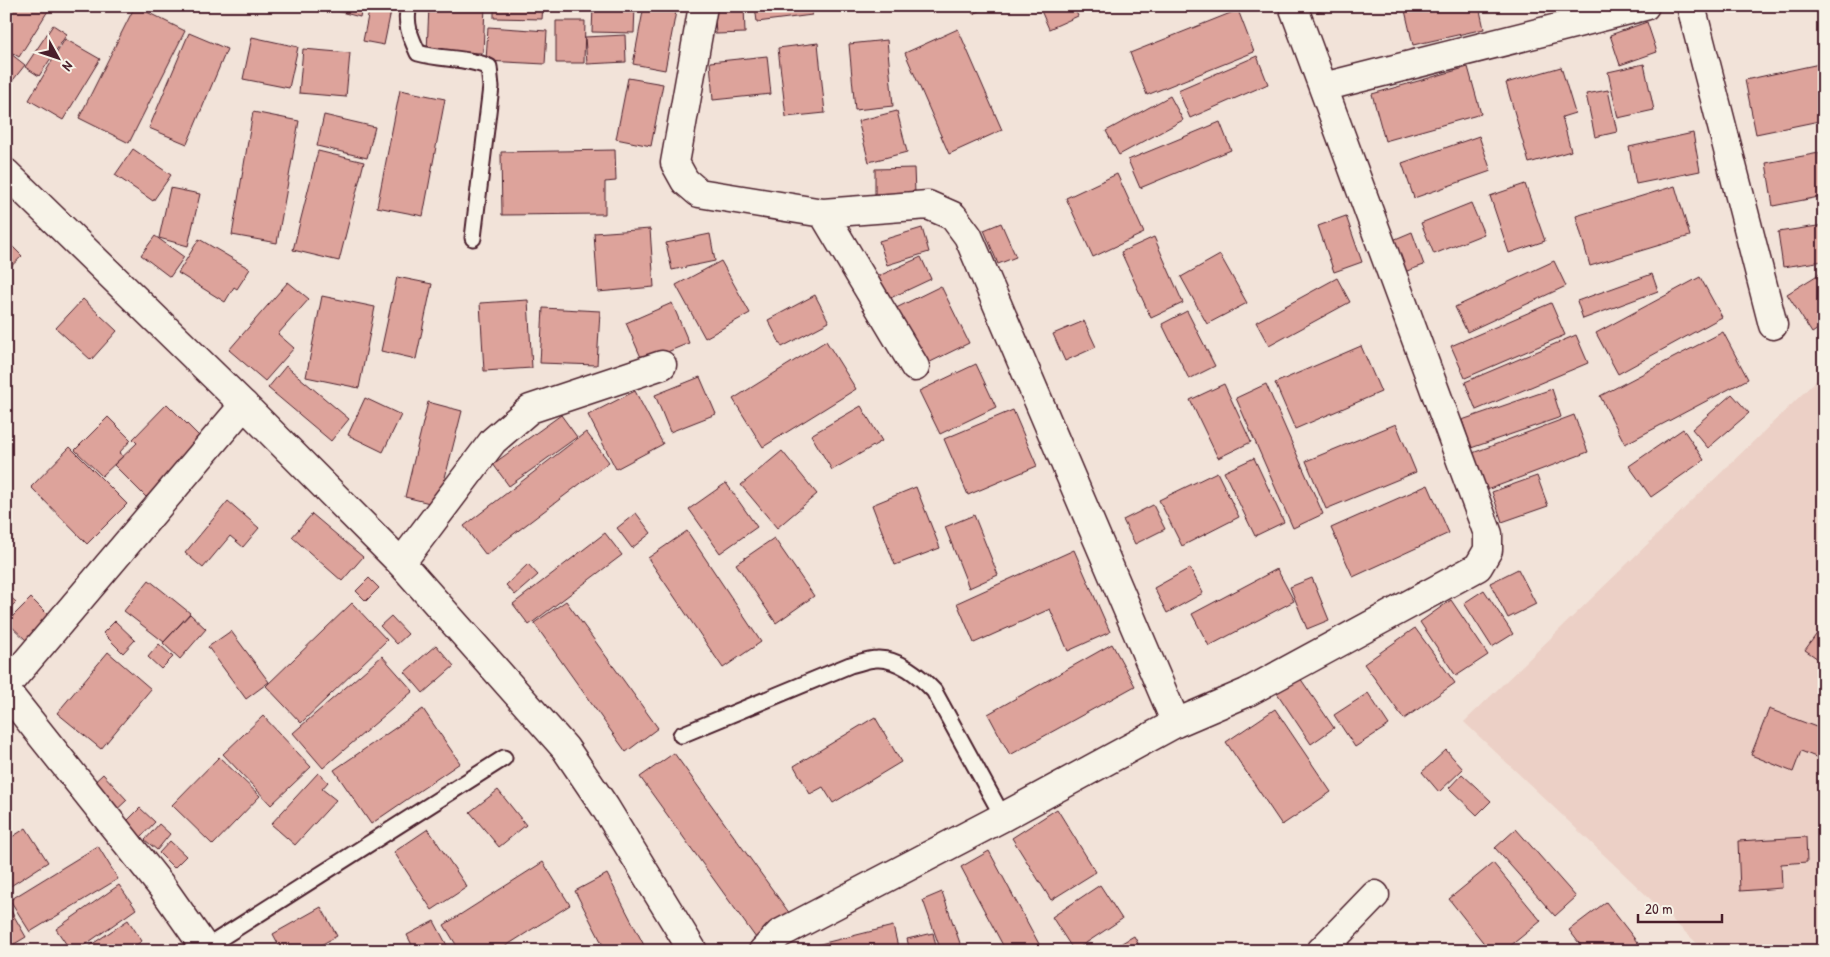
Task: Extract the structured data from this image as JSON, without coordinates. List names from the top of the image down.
{
  "scale_bar": "20 m",
  "north": "bottom right"
}
